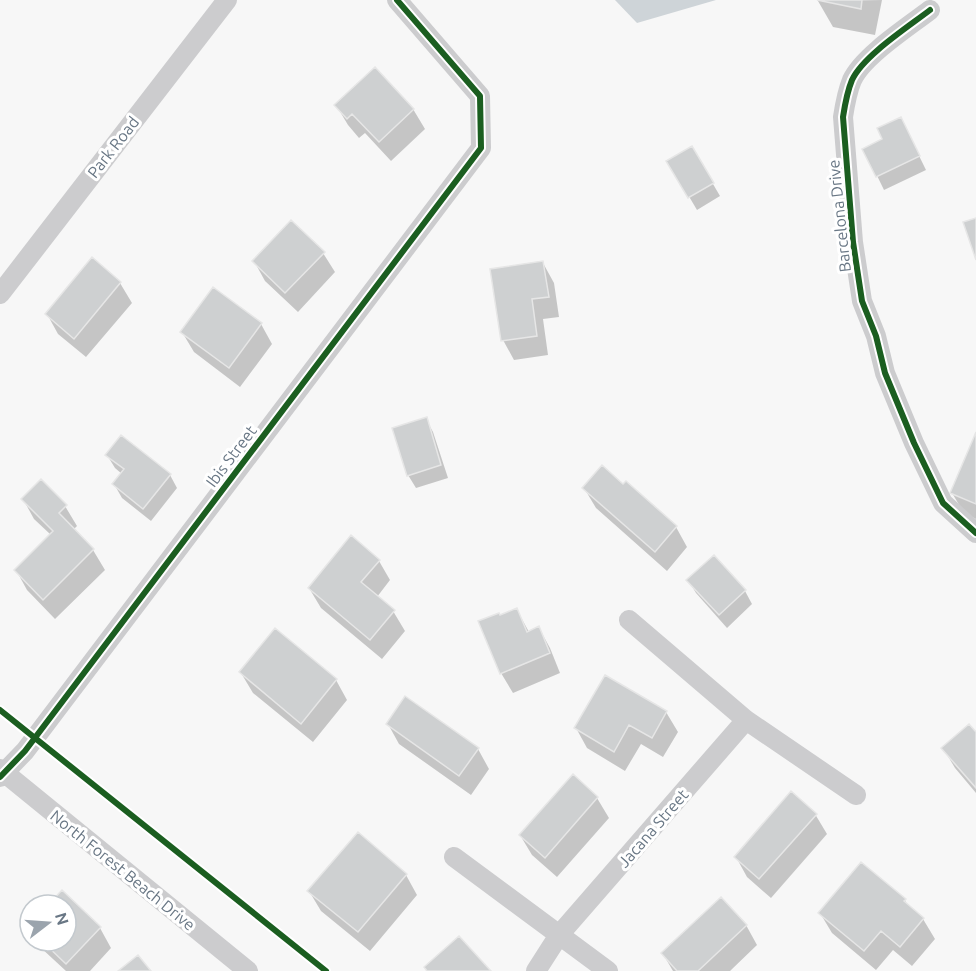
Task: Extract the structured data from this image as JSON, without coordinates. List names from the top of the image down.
{
  "streets": {
    "street": [
      "Park Road",
      "Barcelona Drive",
      "Ibis Street",
      "Jacana Street",
      "North Forest Beach Drive"
    ]
  },
  "crossings": [
    ["Ibis Street", "North Forest Beach Drive"]
  ],
  "north": "right"
}
